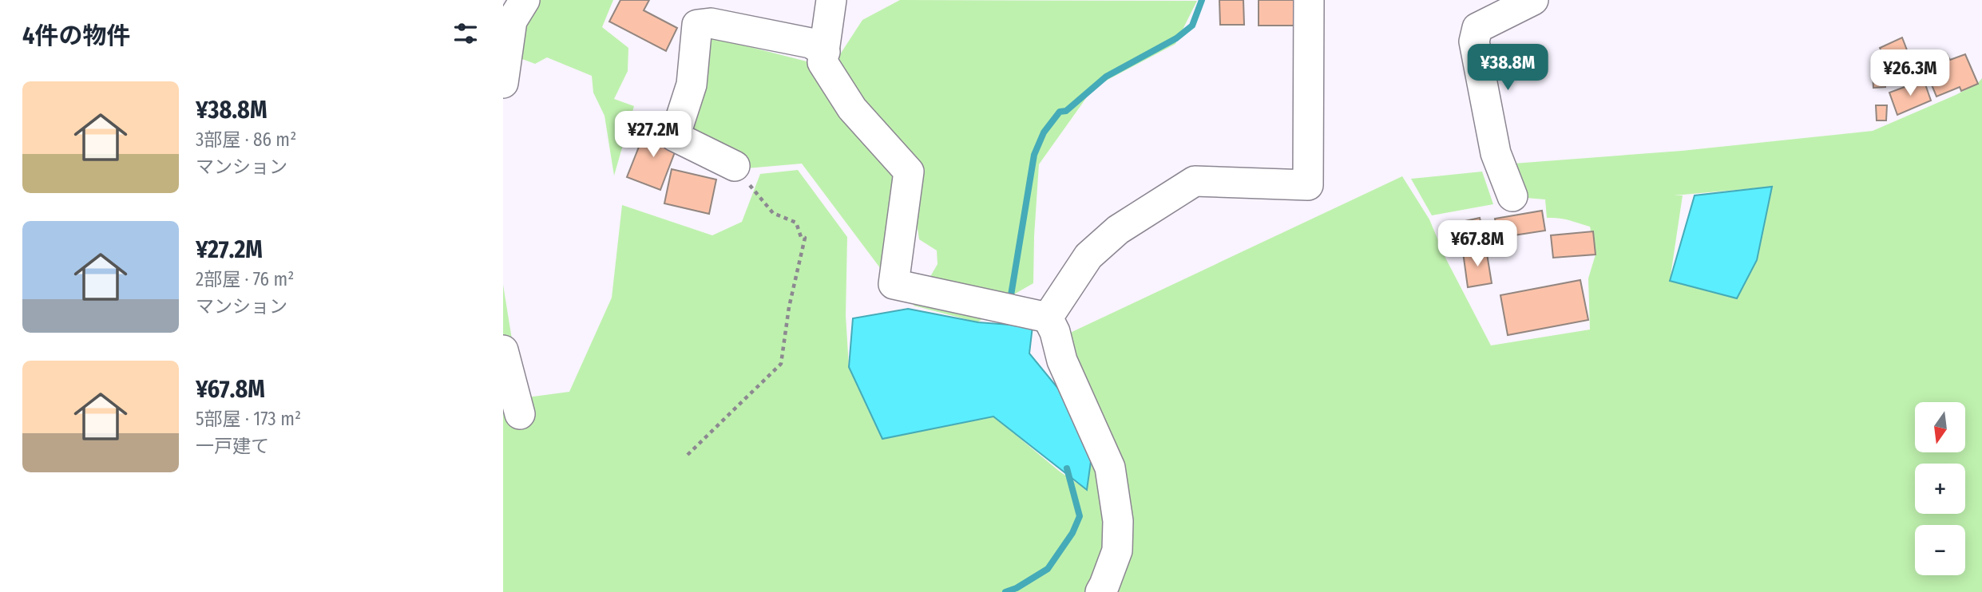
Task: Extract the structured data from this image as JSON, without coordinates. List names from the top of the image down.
{
  "north": "bottom",
  "page": {
    "heading": "4件の物件",
    "price": [
      "¥38.8M",
      "¥26.3M",
      "¥27.2M",
      "¥67.8M"
    ],
    "list": [
      {
        "name": "¥38.8M",
        "note": "3部屋 · 86 m² · マンション"
      },
      {
        "name": "¥27.2M",
        "note": "2部屋 · 76 m² · マンション"
      },
      {
        "name": "¥67.8M",
        "note": "5部屋 · 173 m² · 一戸建て"
      }
    ],
    "map_buttons": ["+", "−"]
  }
}
